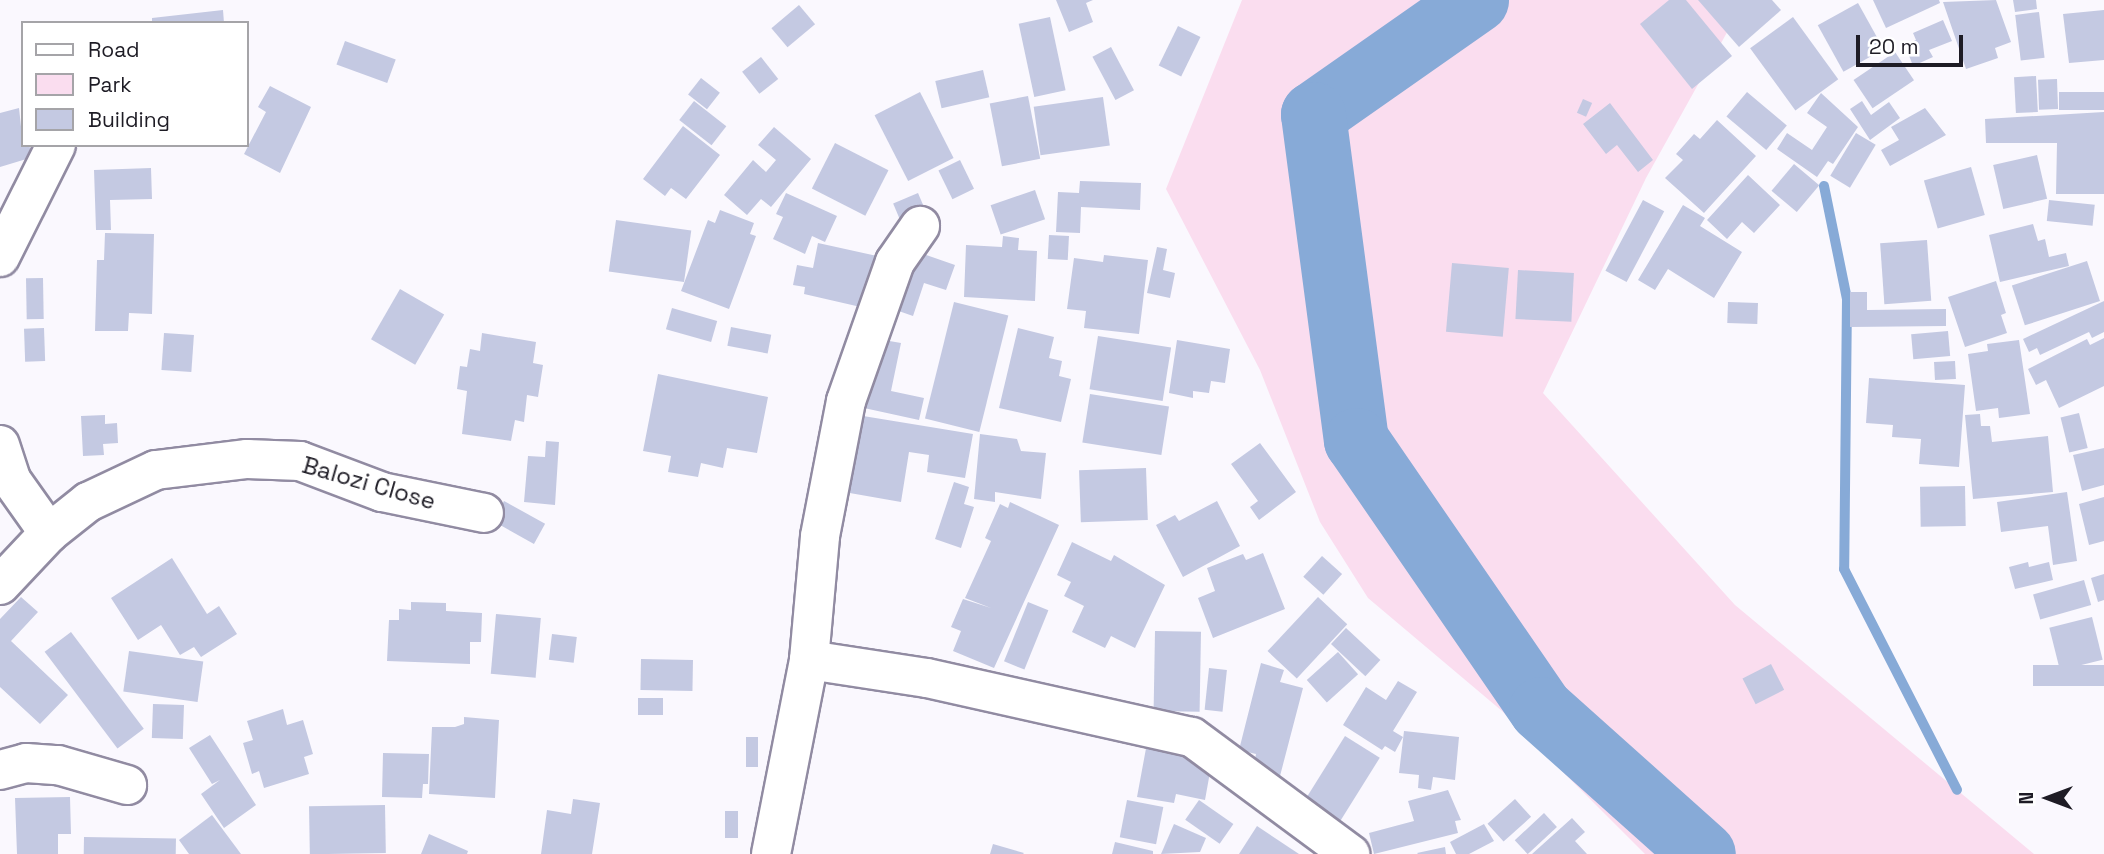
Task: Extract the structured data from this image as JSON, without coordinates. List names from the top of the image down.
{
  "streets": {
    "street": ["Balozi Close"]
  },
  "legend": ["Road", "Park", "Building"],
  "scale_bar": "20 m",
  "north": "left"
}
